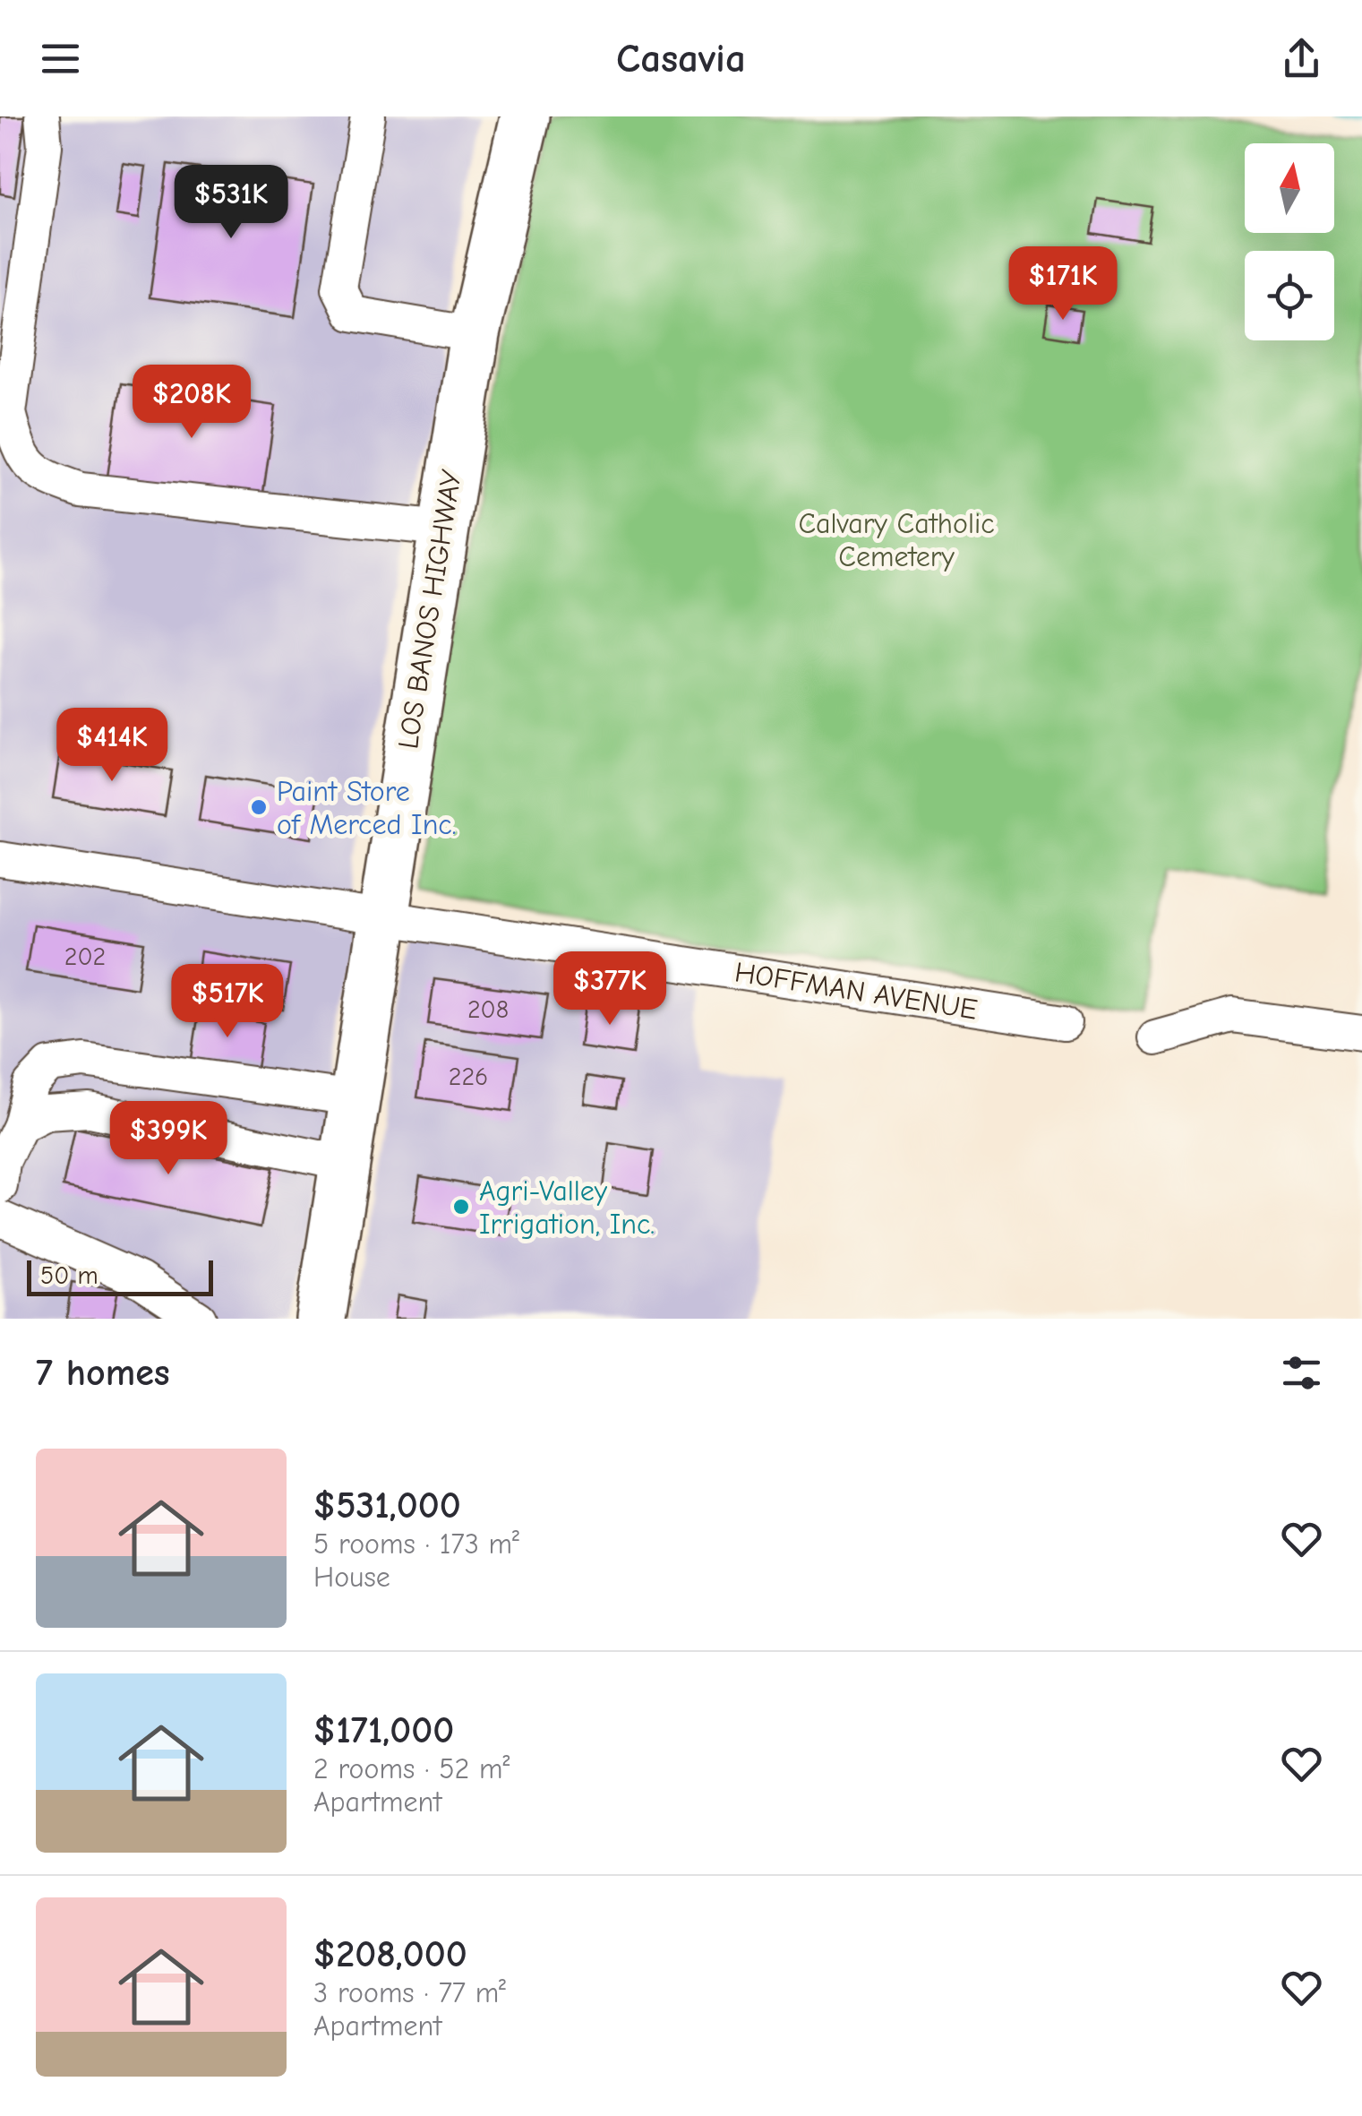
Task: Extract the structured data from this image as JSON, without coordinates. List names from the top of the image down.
{
  "streets": {
    "highway": ["LOS BANOS HIGHWAY"],
    "street": ["HOFFMAN AVENUE"]
  },
  "crossings": [
    ["LOS BANOS HIGHWAY", "HOFFMAN AVENUE"]
  ],
  "parks": ["Calvary Catholic Cemetery"],
  "places": ["Paint Store of Merced Inc.", "Agri-Valley Irrigation, Inc."],
  "house_numbers": ["202", "208", "226"],
  "scale_bar": "50 m",
  "north": "top",
  "page": {
    "header": "Casavia",
    "price": [
      "$531K",
      "$171K",
      "$208K",
      "$414K",
      "$377K",
      "$517K",
      "$399K"
    ],
    "scale": "50 m",
    "heading": "7 homes",
    "list": [
      {
        "name": "$531,000",
        "note": "5 rooms · 173 m² · House"
      },
      {
        "name": "$171,000",
        "note": "2 rooms · 52 m² · Apartment"
      },
      {
        "name": "$208,000",
        "note": "3 rooms · 77 m² · Apartment"
      }
    ]
  }
}
